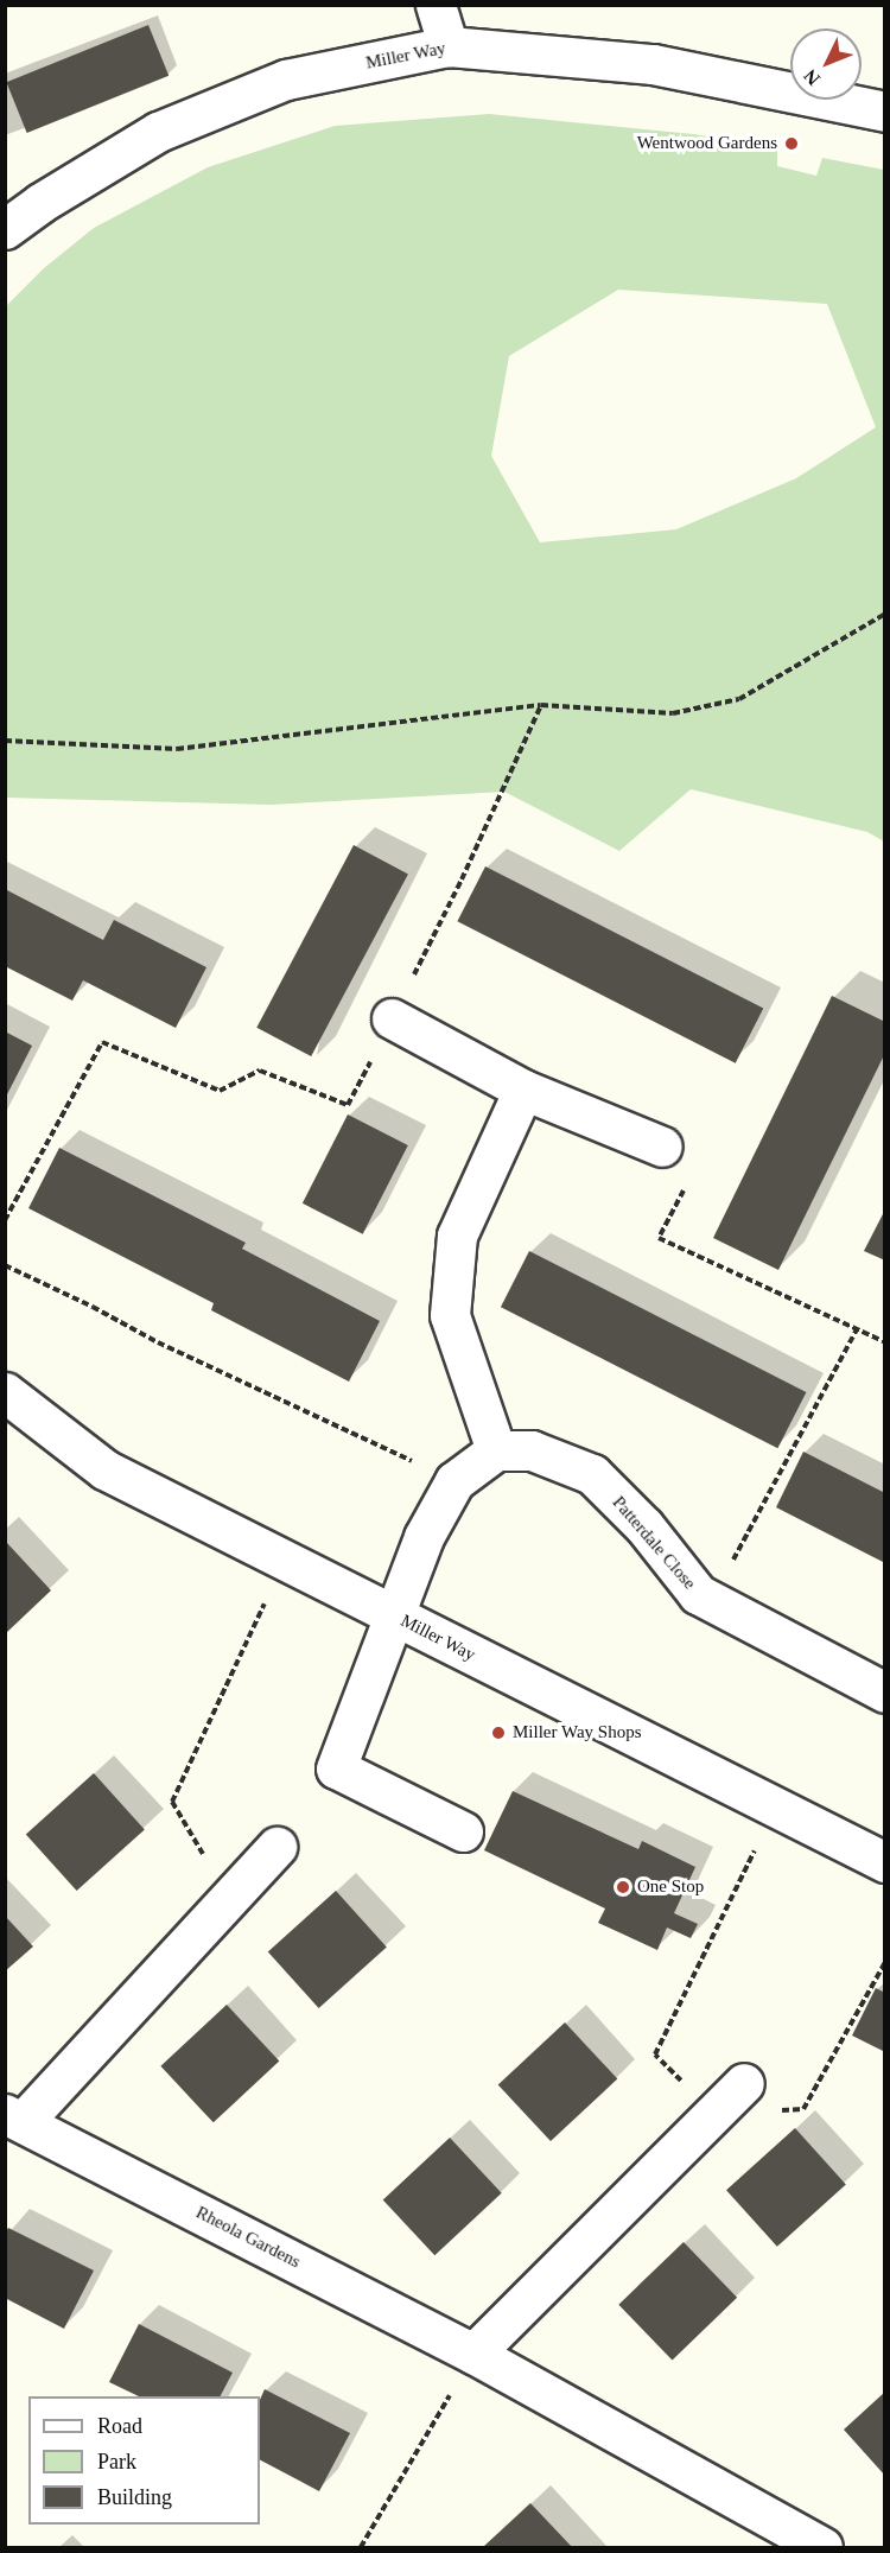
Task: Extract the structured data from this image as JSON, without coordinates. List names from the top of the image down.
{
  "streets": {
    "street": ["Miller Way", "Patterdale Close", "Rheola Gardens"]
  },
  "places": ["Wentwood Gardens", "Miller Way Shops", "One Stop"],
  "legend": ["Road", "Park", "Building"],
  "north": "bottom left"
}
